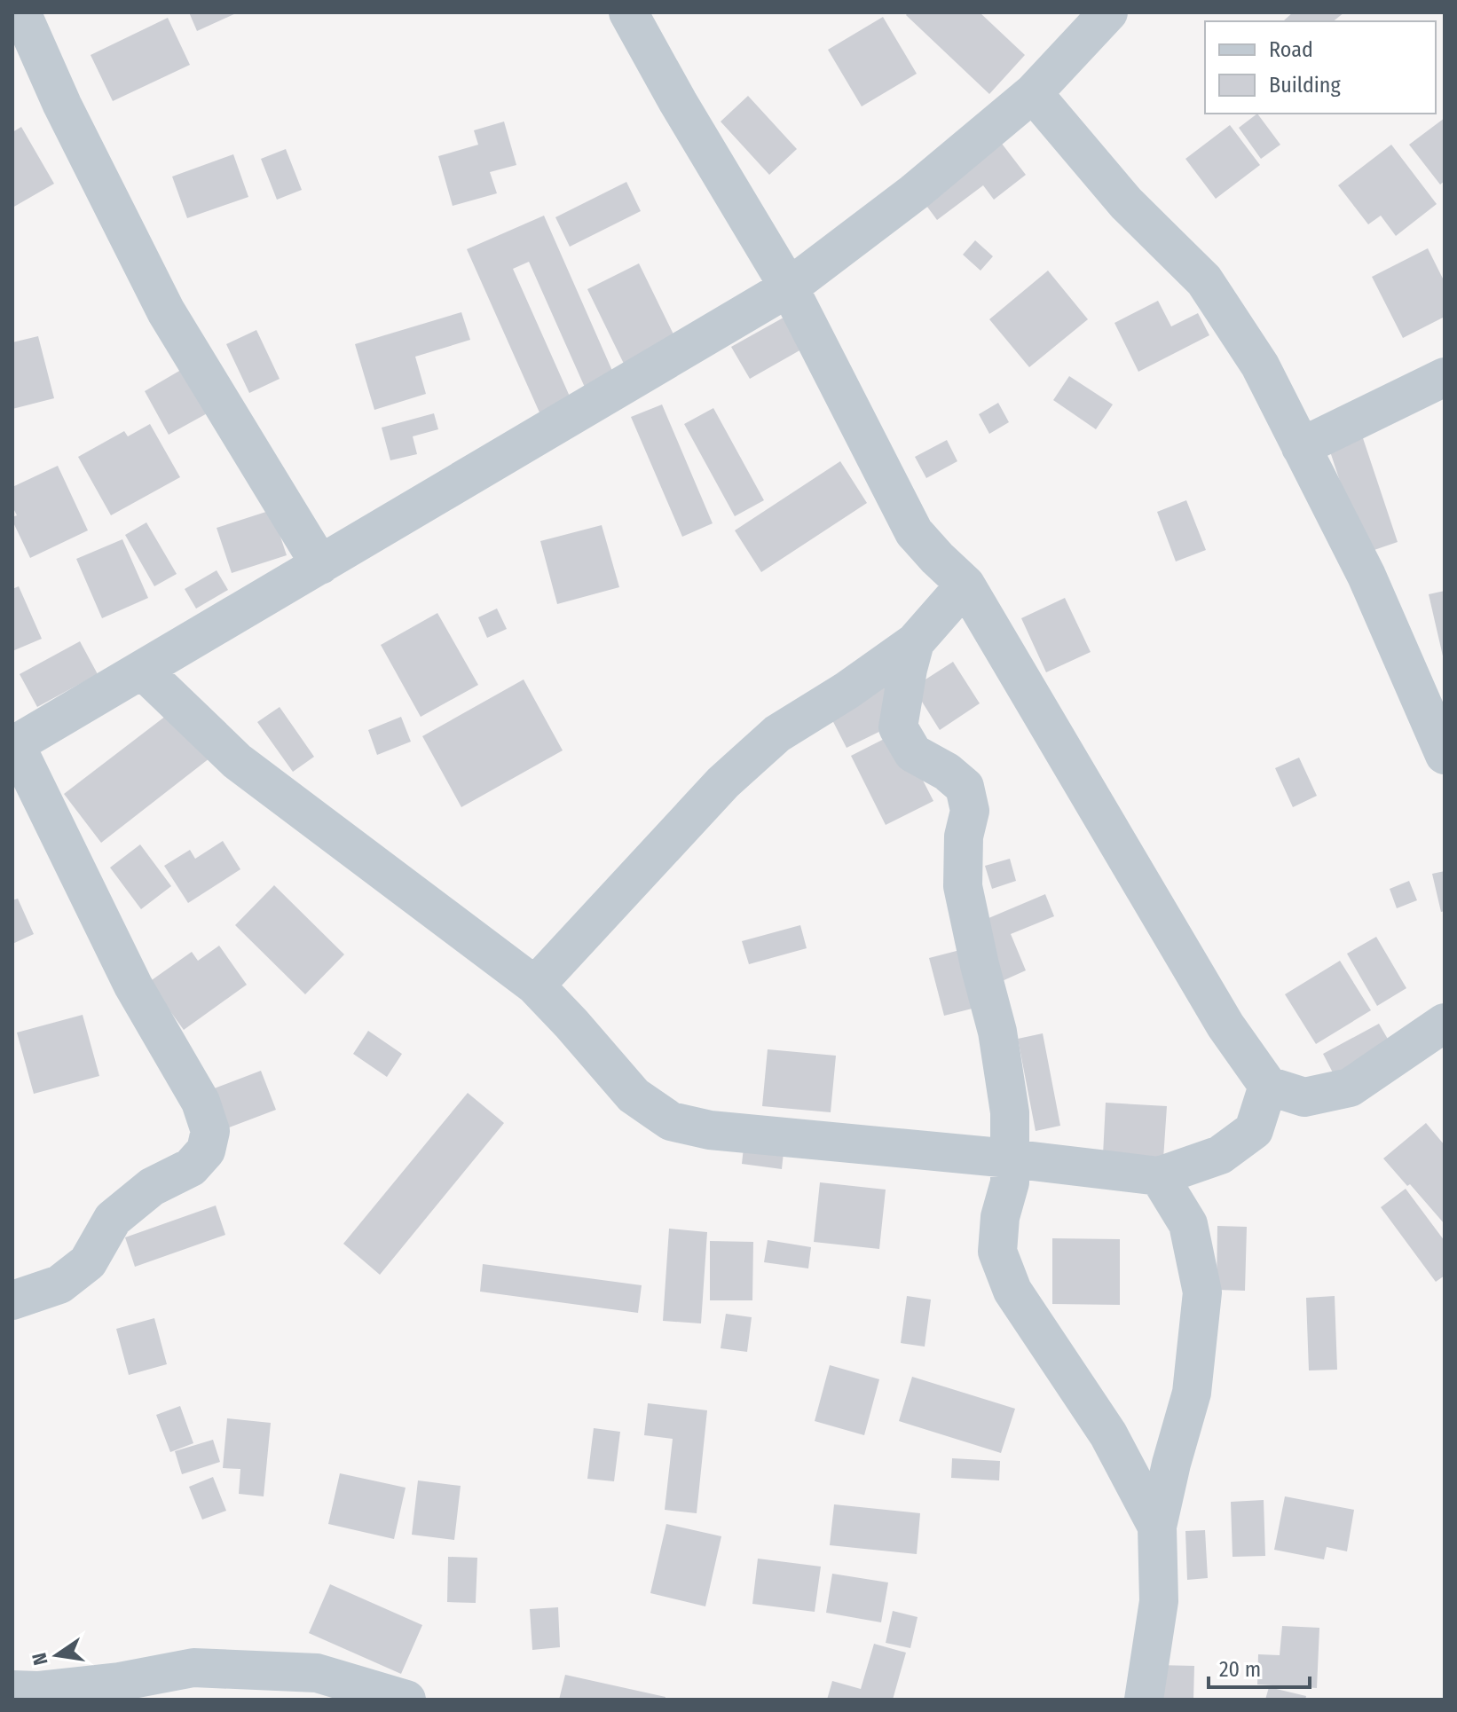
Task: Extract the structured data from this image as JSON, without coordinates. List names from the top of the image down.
{
  "legend": ["Road", "Building"],
  "scale_bar": "20 m",
  "north": "left"
}
